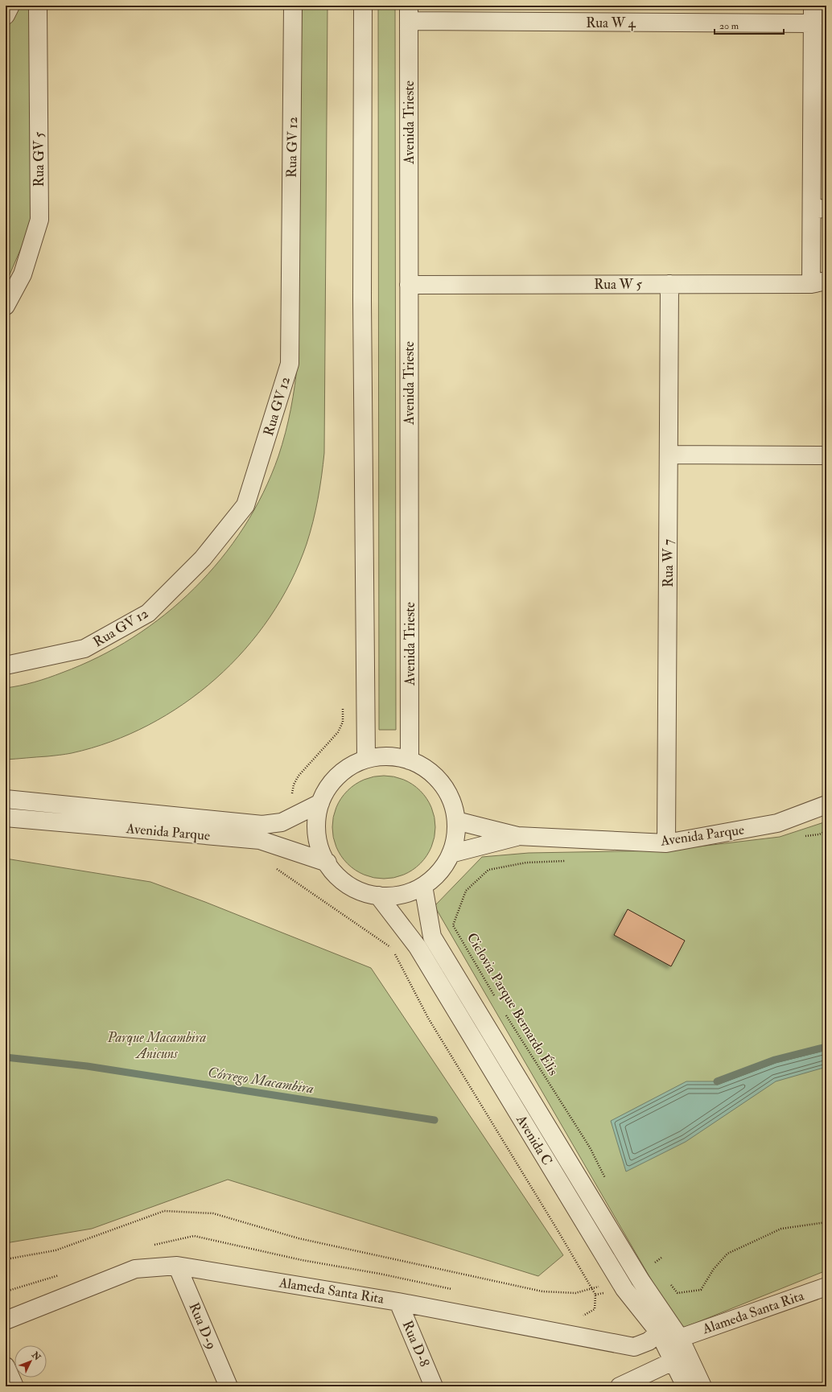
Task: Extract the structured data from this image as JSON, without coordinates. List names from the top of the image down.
{
  "streets": {
    "street": [
      "Rua W 4",
      "Avenida Trieste",
      "Rua GV 12",
      "Rua GV 5",
      "Rua W 5",
      "Rua W 7",
      "Avenida Parque",
      "Avenida C",
      "Alameda Santa Rita",
      "Rua D-9",
      "Rua D-8"
    ],
    "path": ["Ciclovia Parque Bernardo Élis"]
  },
  "crossings": [
    ["Rua W 4", "Avenida Trieste"],
    ["Avenida Trieste", "Rua W 5"],
    ["Rua W 5", "Rua W 7"],
    ["Rua W 7", "Avenida Parque"],
    ["Avenida C", "Alameda Santa Rita"],
    ["Alameda Santa Rita", "Rua D-9"],
    ["Alameda Santa Rita", "Rua D-8"]
  ],
  "water": ["Córrego Macambira"],
  "parks": ["Parque Macambira Anicuns"],
  "scale_bar": "20 m",
  "north": "top right"
}
